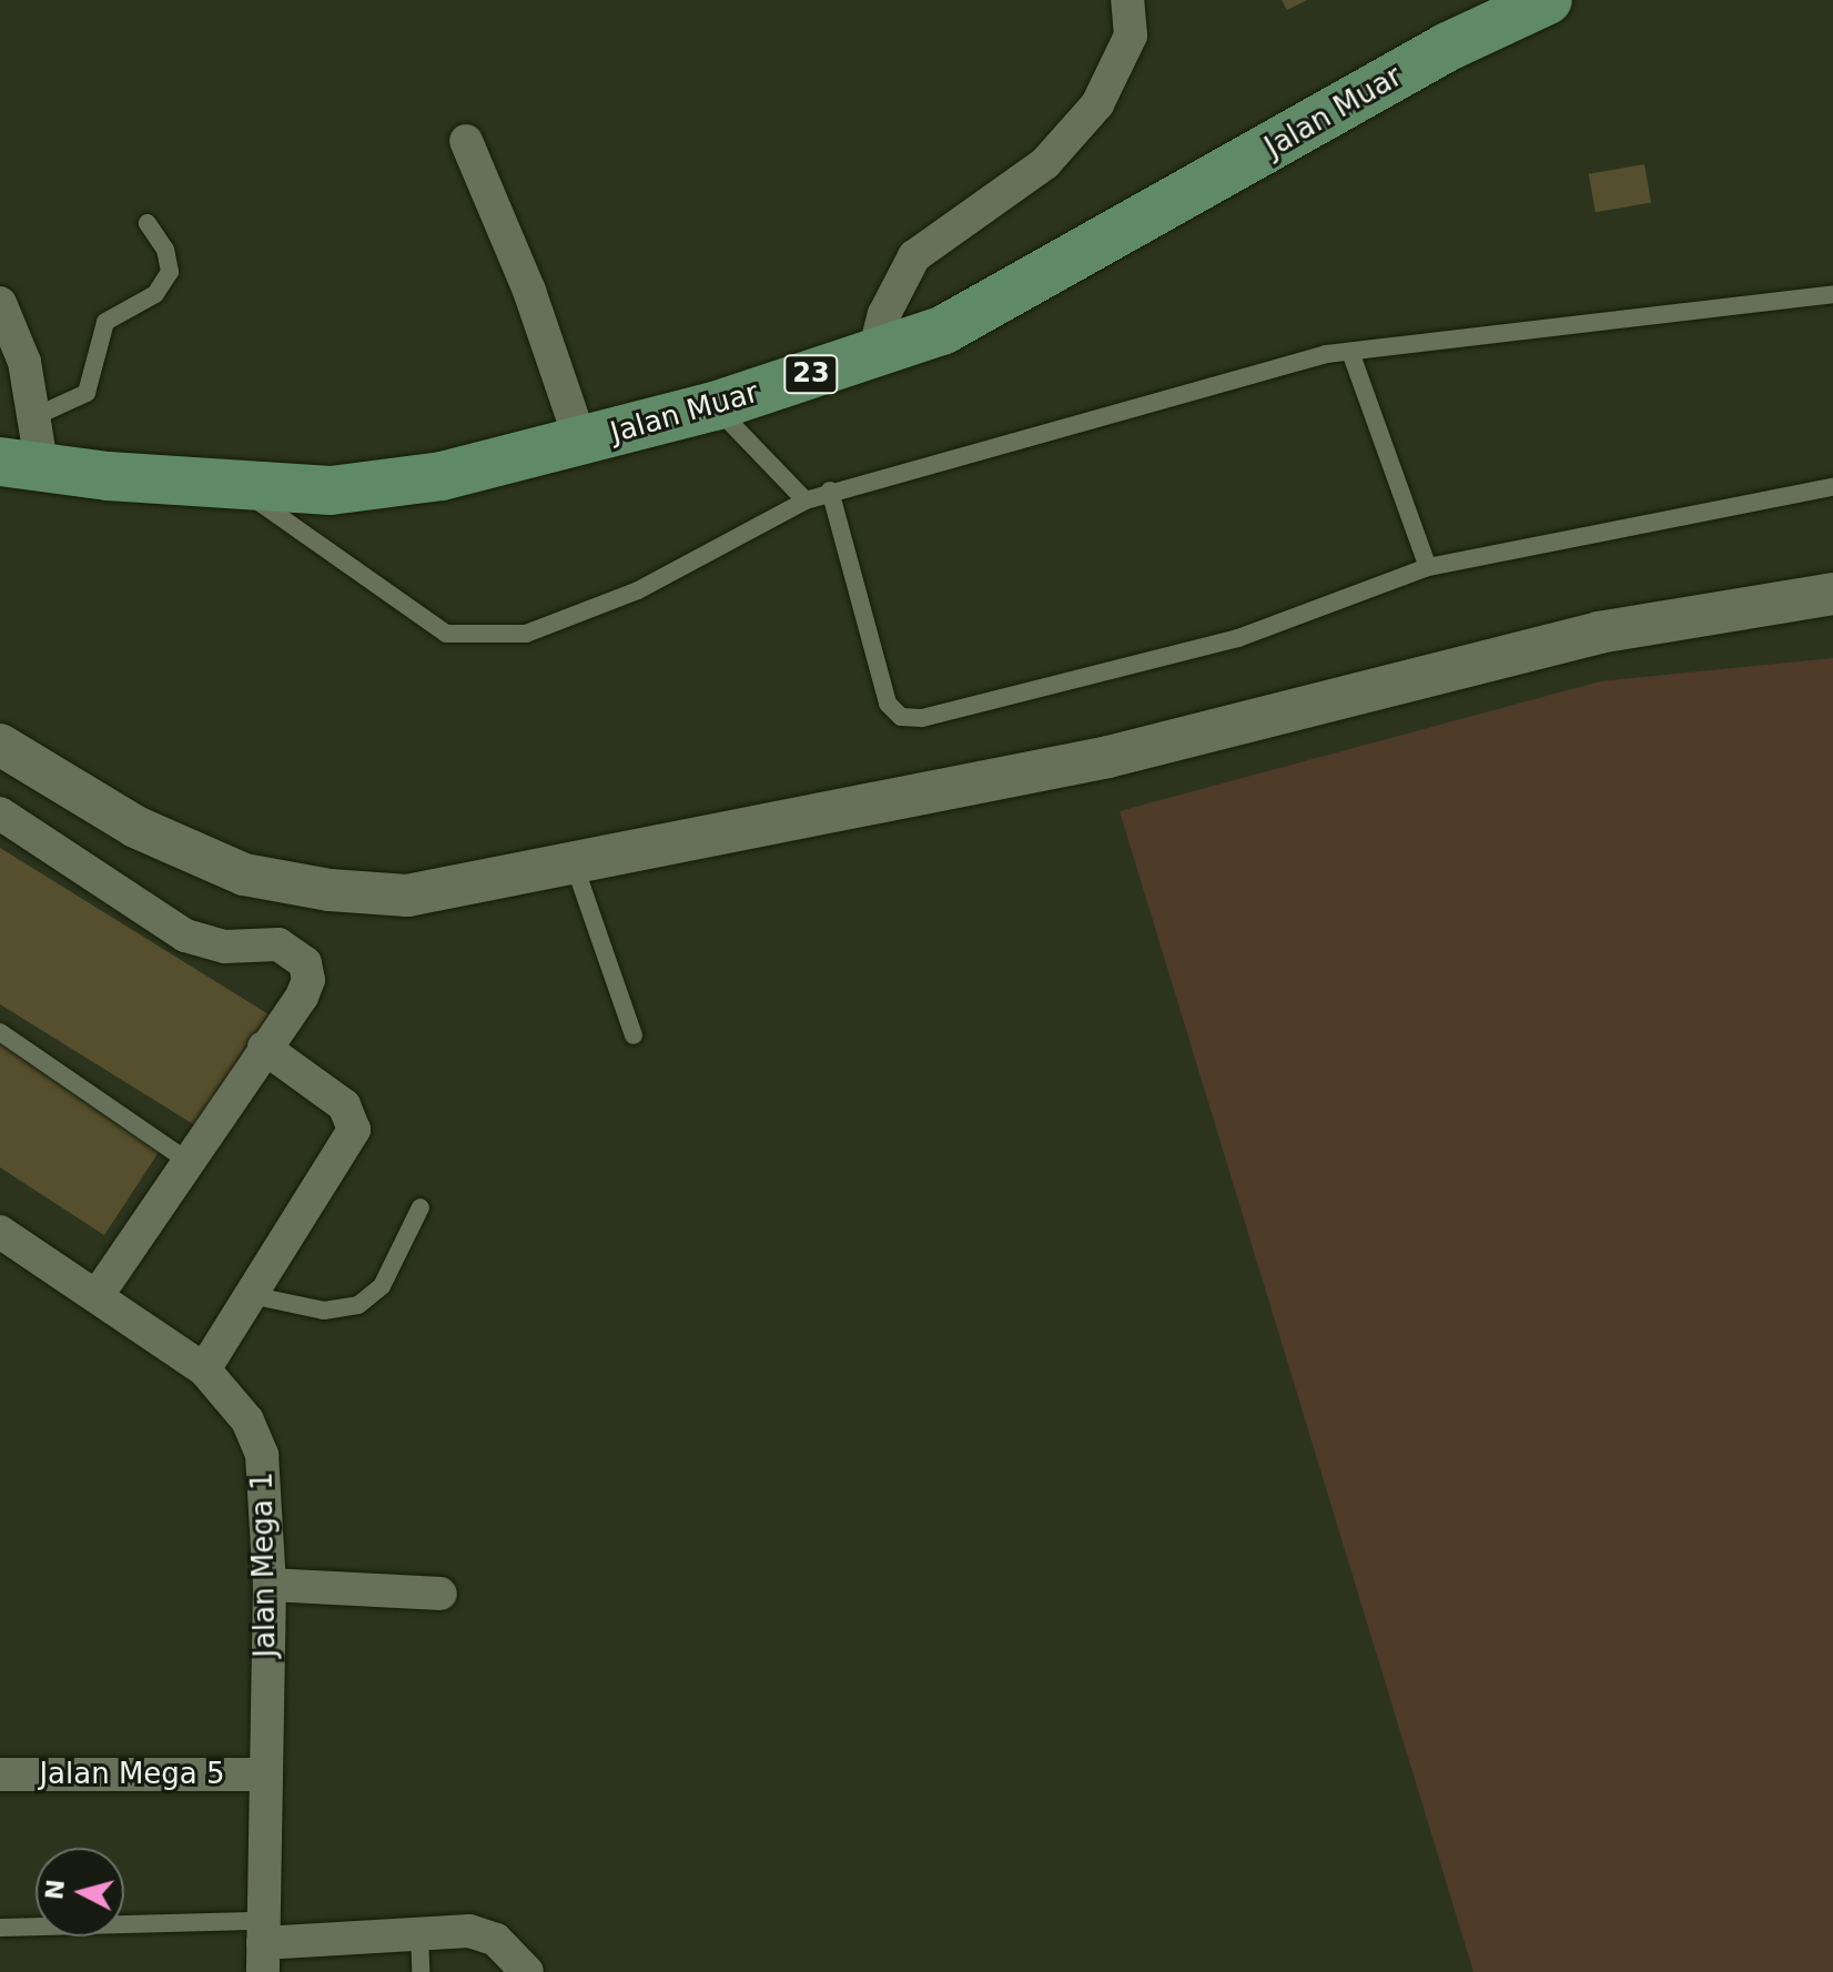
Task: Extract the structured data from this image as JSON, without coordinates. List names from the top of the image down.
{
  "streets": {
    "main road": ["Jalan Muar", "23"],
    "street": ["Jalan Mega 1", "Jalan Mega 5"]
  },
  "crossings": [
    ["Jalan Mega 1", "Jalan Mega 5"]
  ],
  "north": "left"
}
